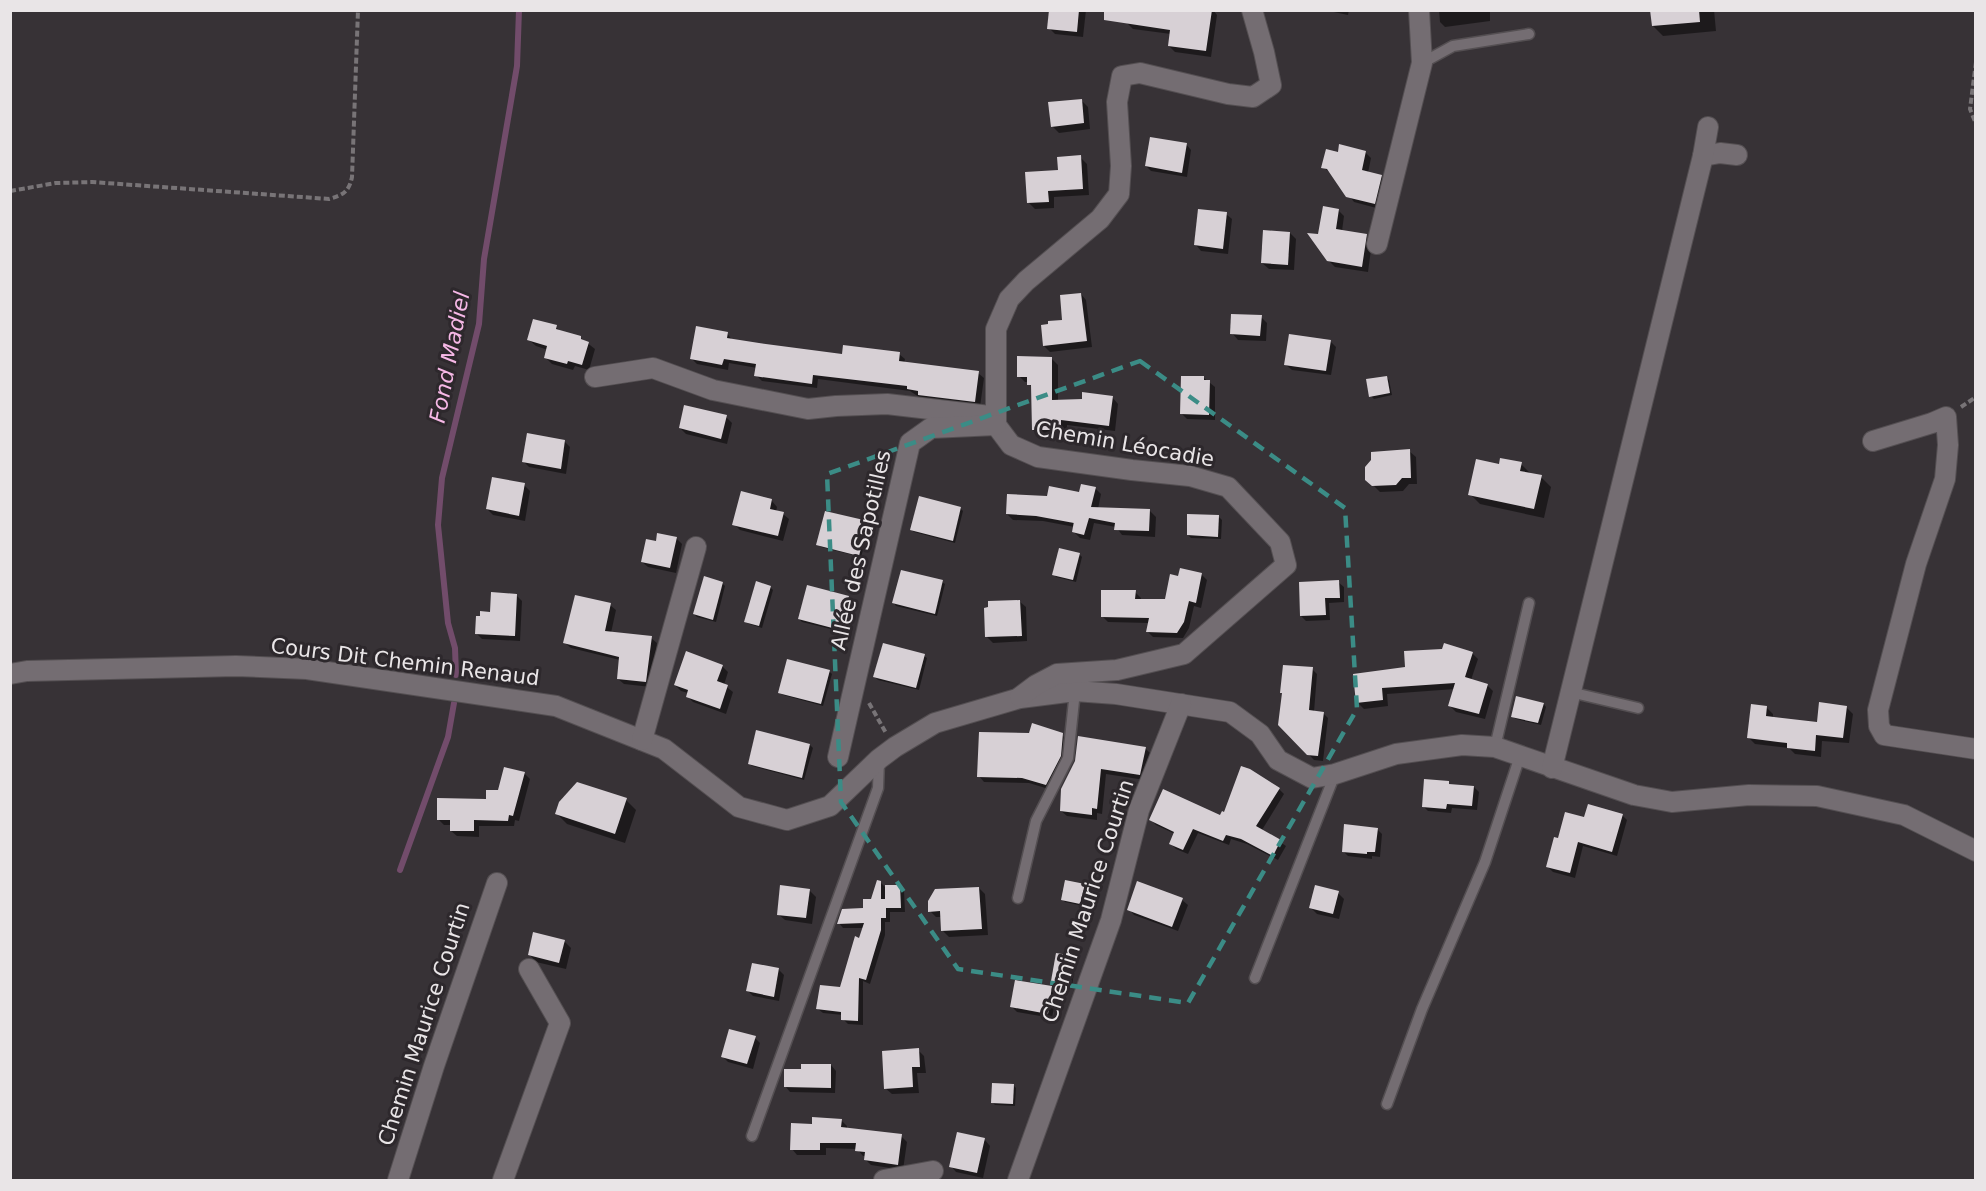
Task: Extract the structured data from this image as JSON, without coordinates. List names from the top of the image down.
{
  "streets": {
    "street": [
      "Chemin Léocadie",
      "Allée des Sapotilles",
      "Cours Dit Chemin Renaud",
      "Chemin Maurice Courtin"
    ]
  },
  "crossings": [
    ["Chemin Léocadie", "Allée des Sapotilles"],
    ["Chemin Léocadie", "Cours Dit Chemin Renaud"],
    ["Cours Dit Chemin Renaud", "Chemin Maurice Courtin"]
  ],
  "water": ["Fond Madiel"]
}
